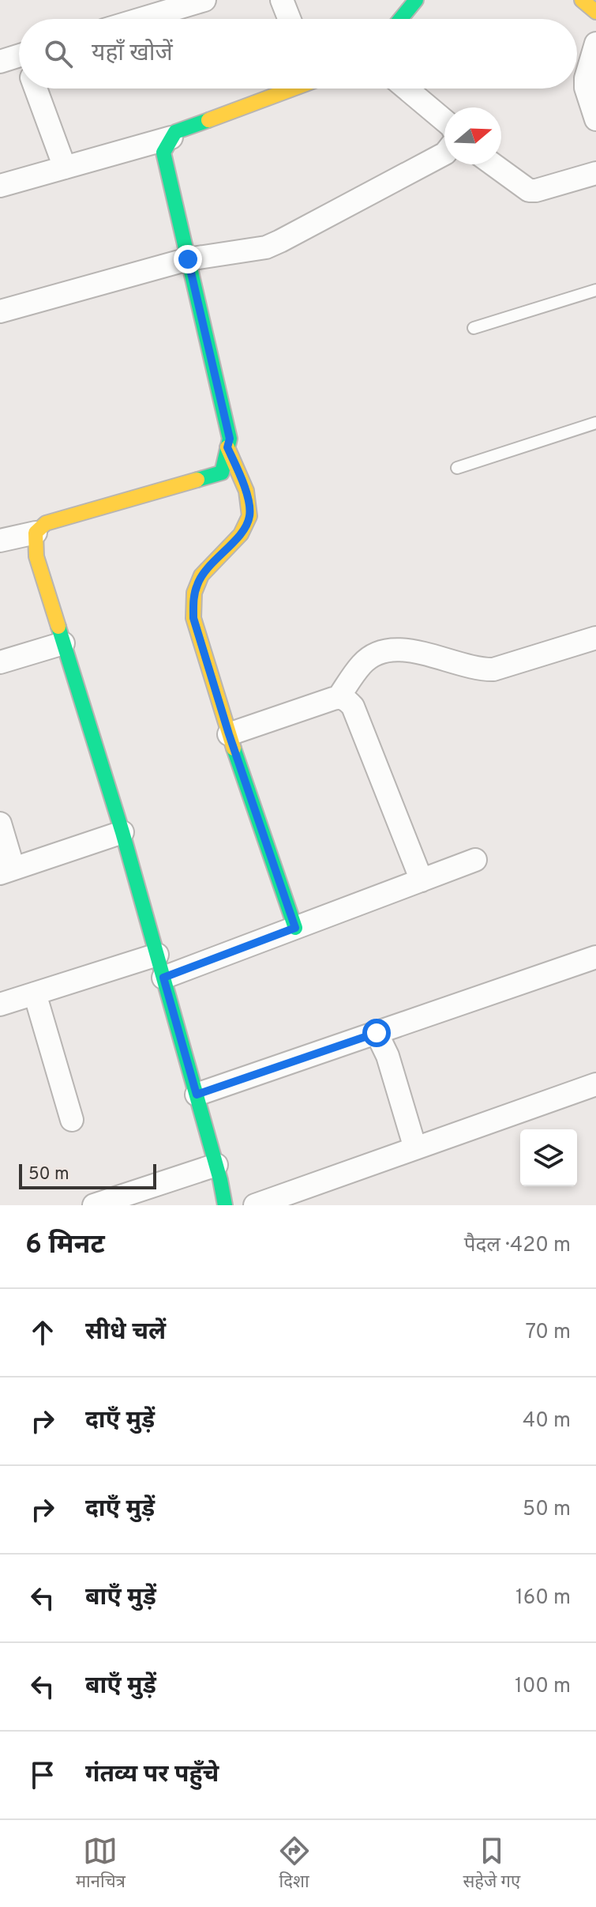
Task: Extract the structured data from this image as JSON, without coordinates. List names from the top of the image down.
{
  "scale_bar": "50 m",
  "north": "right",
  "page": {
    "search": "यहाँ खोजें",
    "scale": "50 m",
    "heading": ["6 मिनट", "पैदल · 420 m"],
    "list": [
      ["सीधे चलें", "70 m"],
      ["दाएँ मुड़ें", "40 m"],
      ["दाएँ मुड़ें", "50 m"],
      ["बाएँ मुड़ें", "160 m"],
      ["बाएँ मुड़ें", "100 m"],
      "गंतव्य पर पहुँचे"
    ],
    "nav": ["मानचित्र", "दिशा", "सहेजे गए"]
  }
}
